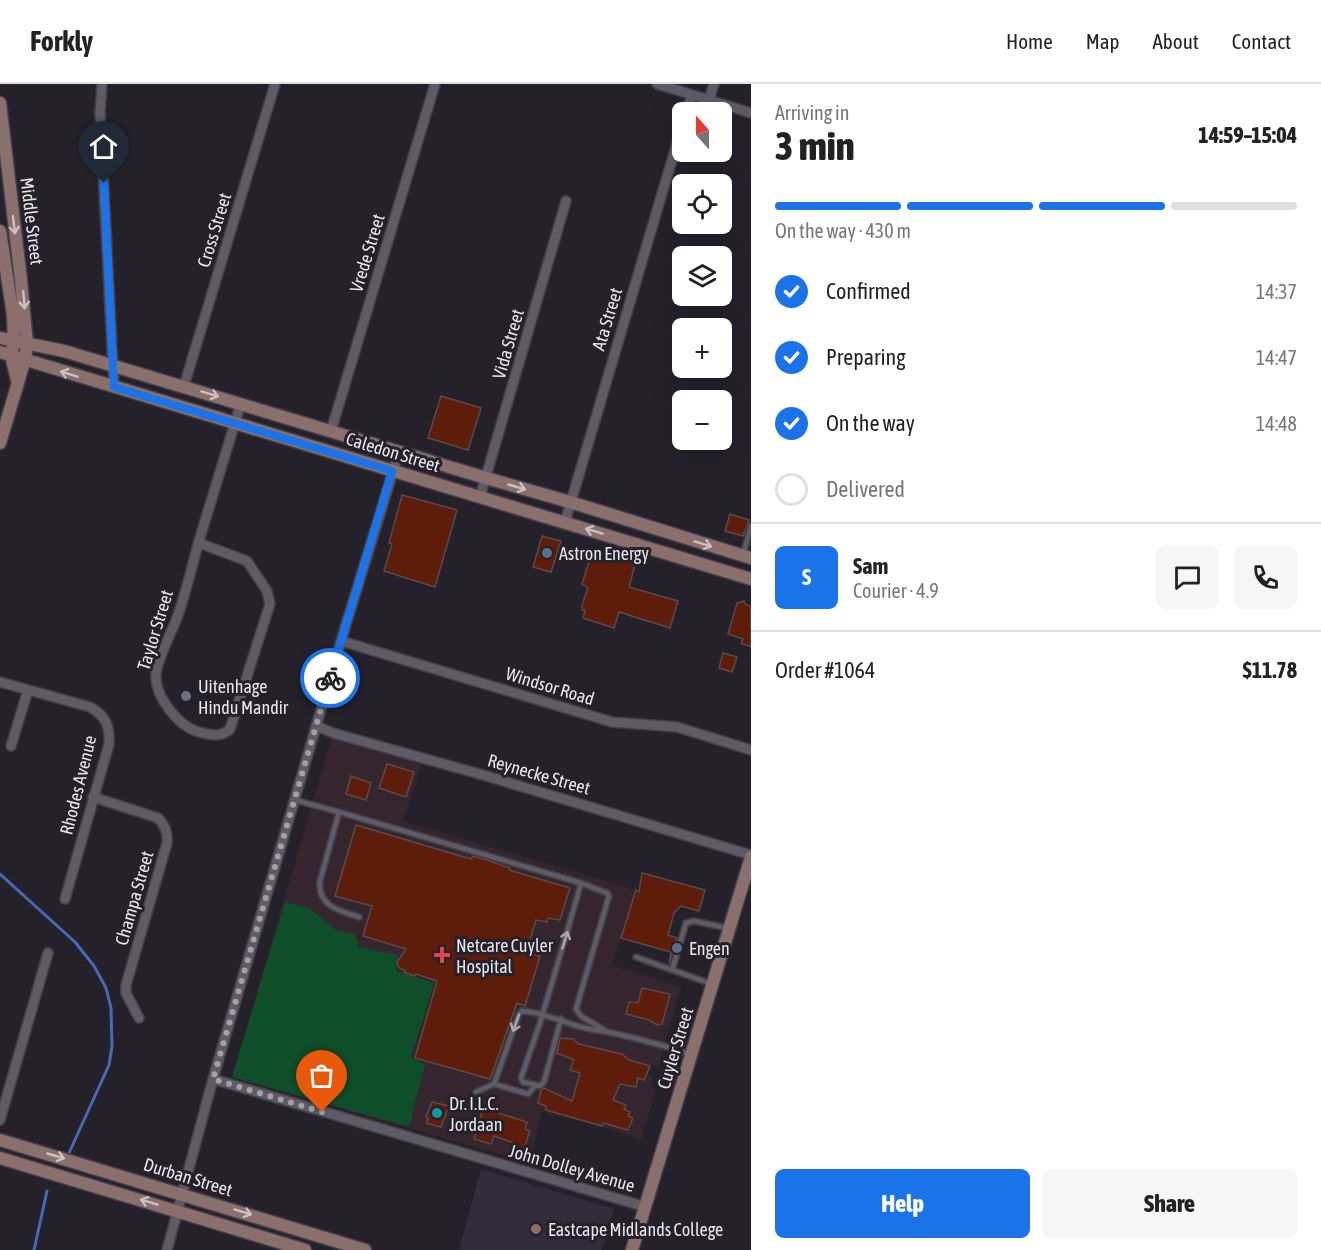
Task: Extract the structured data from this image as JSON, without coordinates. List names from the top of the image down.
{
  "streets": {
    "main road": [
      "Middle Street",
      "Caledon Street",
      "Cuyler Street",
      "Durban Street"
    ],
    "street": [
      "Cross Street",
      "Vrede Street",
      "Ata Street",
      "Vida Street",
      "Taylor Street",
      "Windsor Road",
      "Reynecke Street",
      "Rhodes Avenue",
      "Champa Street",
      "John Dolley Avenue"
    ]
  },
  "crossings": [
    ["Middle Street", "Caledon Street"],
    ["Cross Street", "Caledon Street"],
    ["Vrede Street", "Caledon Street"],
    ["Ata Street", "Caledon Street"],
    ["Vida Street", "Caledon Street"],
    ["Caledon Street", "Taylor Street"],
    ["Reynecke Street", "Cuyler Street"],
    ["Rhodes Avenue", "Champa Street"],
    ["Cuyler Street", "John Dolley Avenue"]
  ],
  "places": {
    "other": [
      "Astron Energy",
      "Uitenhage Hindu Mandir",
      "Engen",
      "Dr. I.L.C. Jordaan",
      "Eastcape Midlands College"
    ],
    "health": ["Netcare Cuyler Hospital"]
  },
  "north": "top",
  "page": {
    "header": "Forkly",
    "nav": [
      "Home",
      "Map",
      "About",
      "Contact"
    ],
    "heading": ["3 min", "Arriving in", "14:59–15:04"],
    "panel": [
      "Sam",
      "Courier · 4.9",
      "Order #1064",
      "$11.78"
    ],
    "map_buttons": ["+", "−"],
    "bar": "On the way · 430 m",
    "list": [
      ["Confirmed", "14:37"],
      ["Preparing", "14:47"],
      ["On the way", "14:48"],
      "Delivered"
    ],
    "round": "S",
    "buttons": ["Help", "Share"]
  }
}
